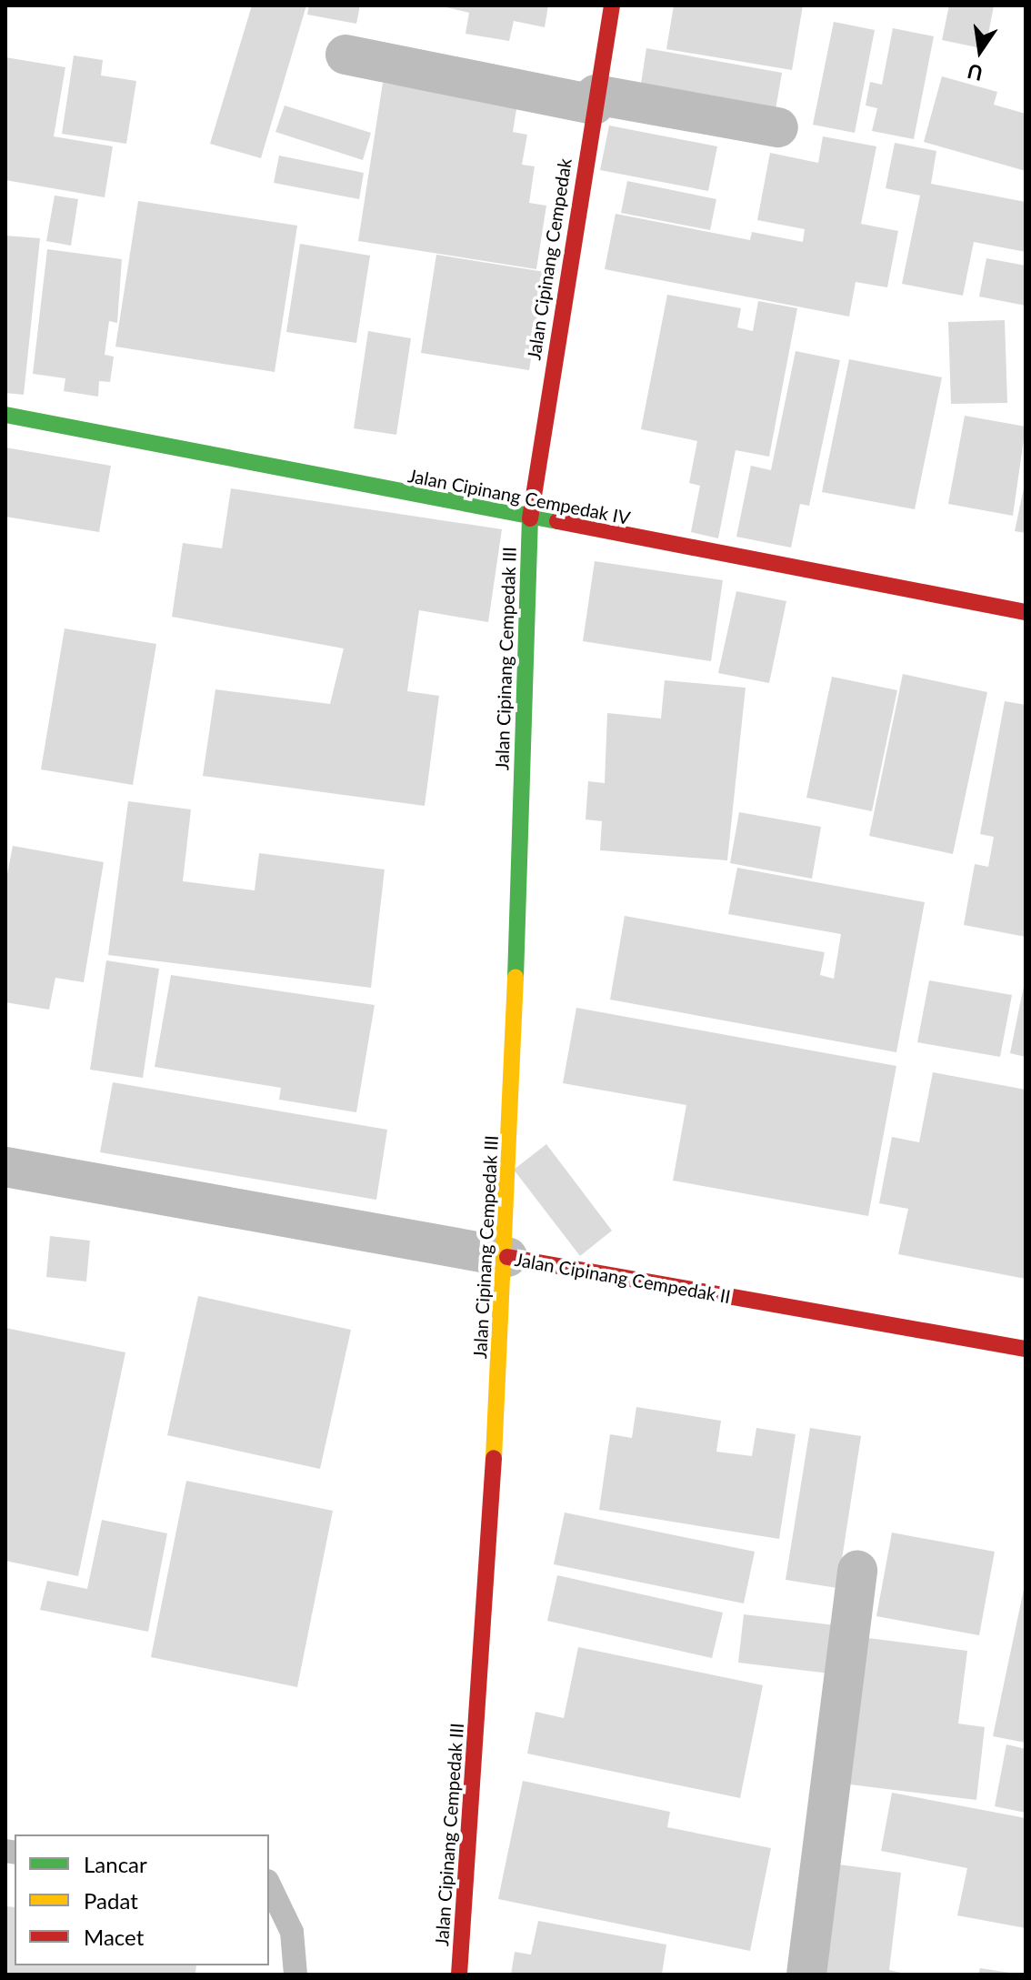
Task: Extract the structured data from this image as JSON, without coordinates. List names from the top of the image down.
{
  "streets": {
    "street": [
      "Jalan Cipinang Cempedak",
      "Jalan Cipinang Cempedak IV",
      "Jalan Cipinang Cempedak III",
      "Jalan Cipinang Cempedak II"
    ]
  },
  "crossings": [
    ["Jalan Cipinang Cempedak", "Jalan Cipinang Cempedak IV"],
    ["Jalan Cipinang Cempedak", "Jalan Cipinang Cempedak III"],
    ["Jalan Cipinang Cempedak IV", "Jalan Cipinang Cempedak III"],
    ["Jalan Cipinang Cempedak III", "Jalan Cipinang Cempedak II"]
  ],
  "legend": ["Lancar", "Padat", "Macet"],
  "north": "bottom"
}
